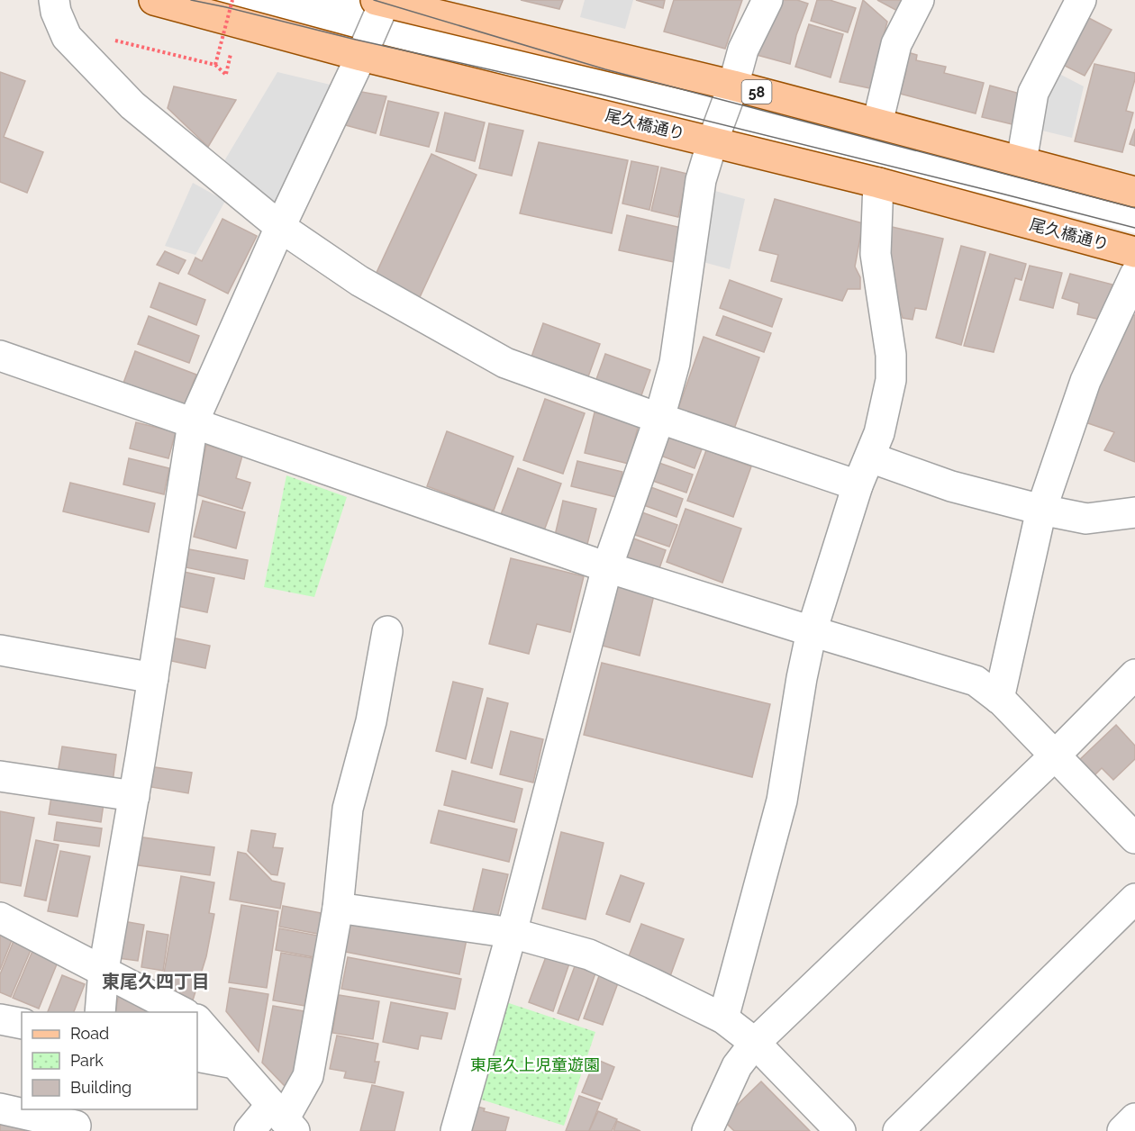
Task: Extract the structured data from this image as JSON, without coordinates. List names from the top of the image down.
{
  "streets": {
    "main road": ["58", "尾久橋通り"]
  },
  "districts": ["東尾久四丁目"],
  "parks": ["東尾久上児童遊園"],
  "legend": ["Road", "Park", "Building"]
}
